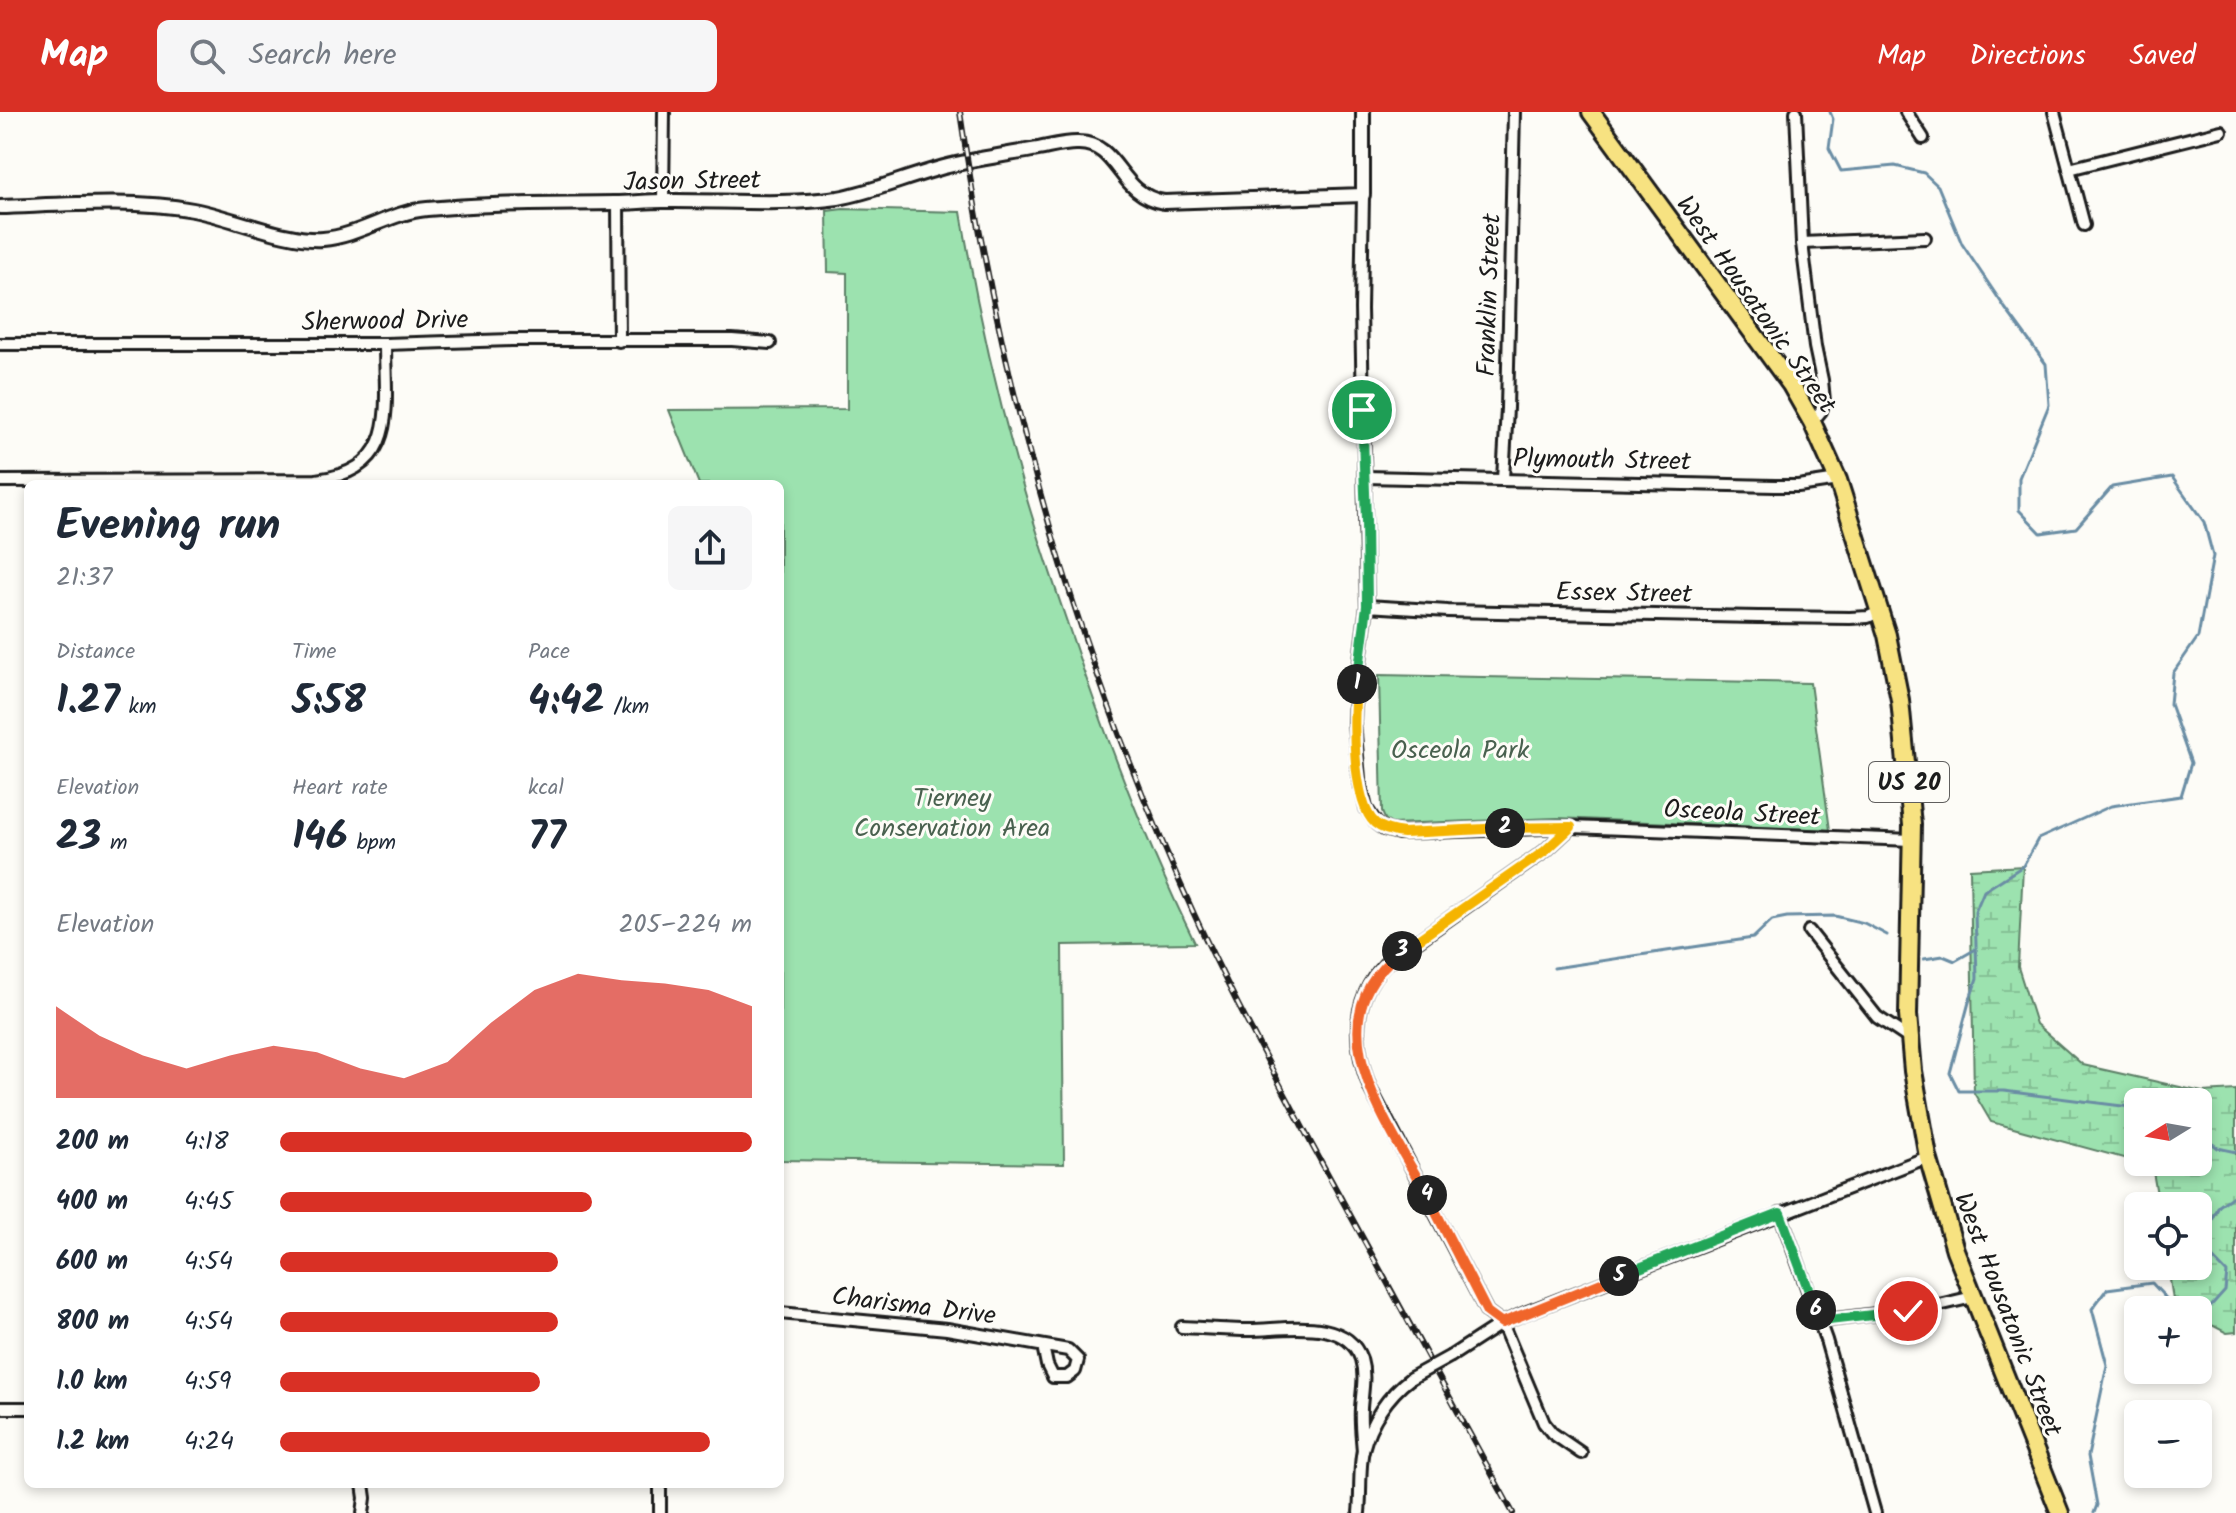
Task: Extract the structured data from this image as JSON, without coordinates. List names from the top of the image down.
{
  "streets": {
    "highway": ["West Housatonic Street", "US 20"],
    "street": [
      "Jason Street",
      "Franklin Street",
      "Sherwood Drive",
      "Plymouth Street",
      "Essex Street",
      "Osceola Street",
      "Charisma Drive"
    ]
  },
  "crossings": [
    ["Jason Street", "Osceola Street"],
    ["Franklin Street", "Plymouth Street"],
    ["West Housatonic Street", "Plymouth Street"],
    ["West Housatonic Street", "Essex Street"],
    ["West Housatonic Street", "Osceola Street"],
    ["Plymouth Street", "Osceola Street"],
    ["Essex Street", "Osceola Street"]
  ],
  "parks": ["Osceola Park", "Tierney Conservation Area"],
  "north": "left",
  "page": {
    "header": "Map",
    "search": "Search here",
    "nav": ["Map", "Directions", "Saved"],
    "heading": ["Evening run", "21:37"],
    "stats": [
      ["Distance", "1.27 km"],
      ["Time", "5:58"],
      ["Pace", "4:42 /km"],
      ["Elevation", "23 m"],
      ["Heart rate", "146 bpm"],
      ["kcal", "77"]
    ],
    "pins": [
      "1",
      "2",
      "3",
      "4",
      "5",
      "6"
    ],
    "chart": ["Elevation", "205–224 m"],
    "map_buttons": ["+", "−"],
    "list": [
      {
        "name": "200 m",
        "note": "4:18"
      },
      {
        "name": "400 m",
        "note": "4:45"
      },
      {
        "name": "600 m",
        "note": "4:54"
      },
      {
        "name": "800 m",
        "note": "4:54"
      },
      {
        "name": "1.0 km",
        "note": "4:59"
      },
      {
        "name": "1.2 km",
        "note": "4:24"
      }
    ]
  }
}
